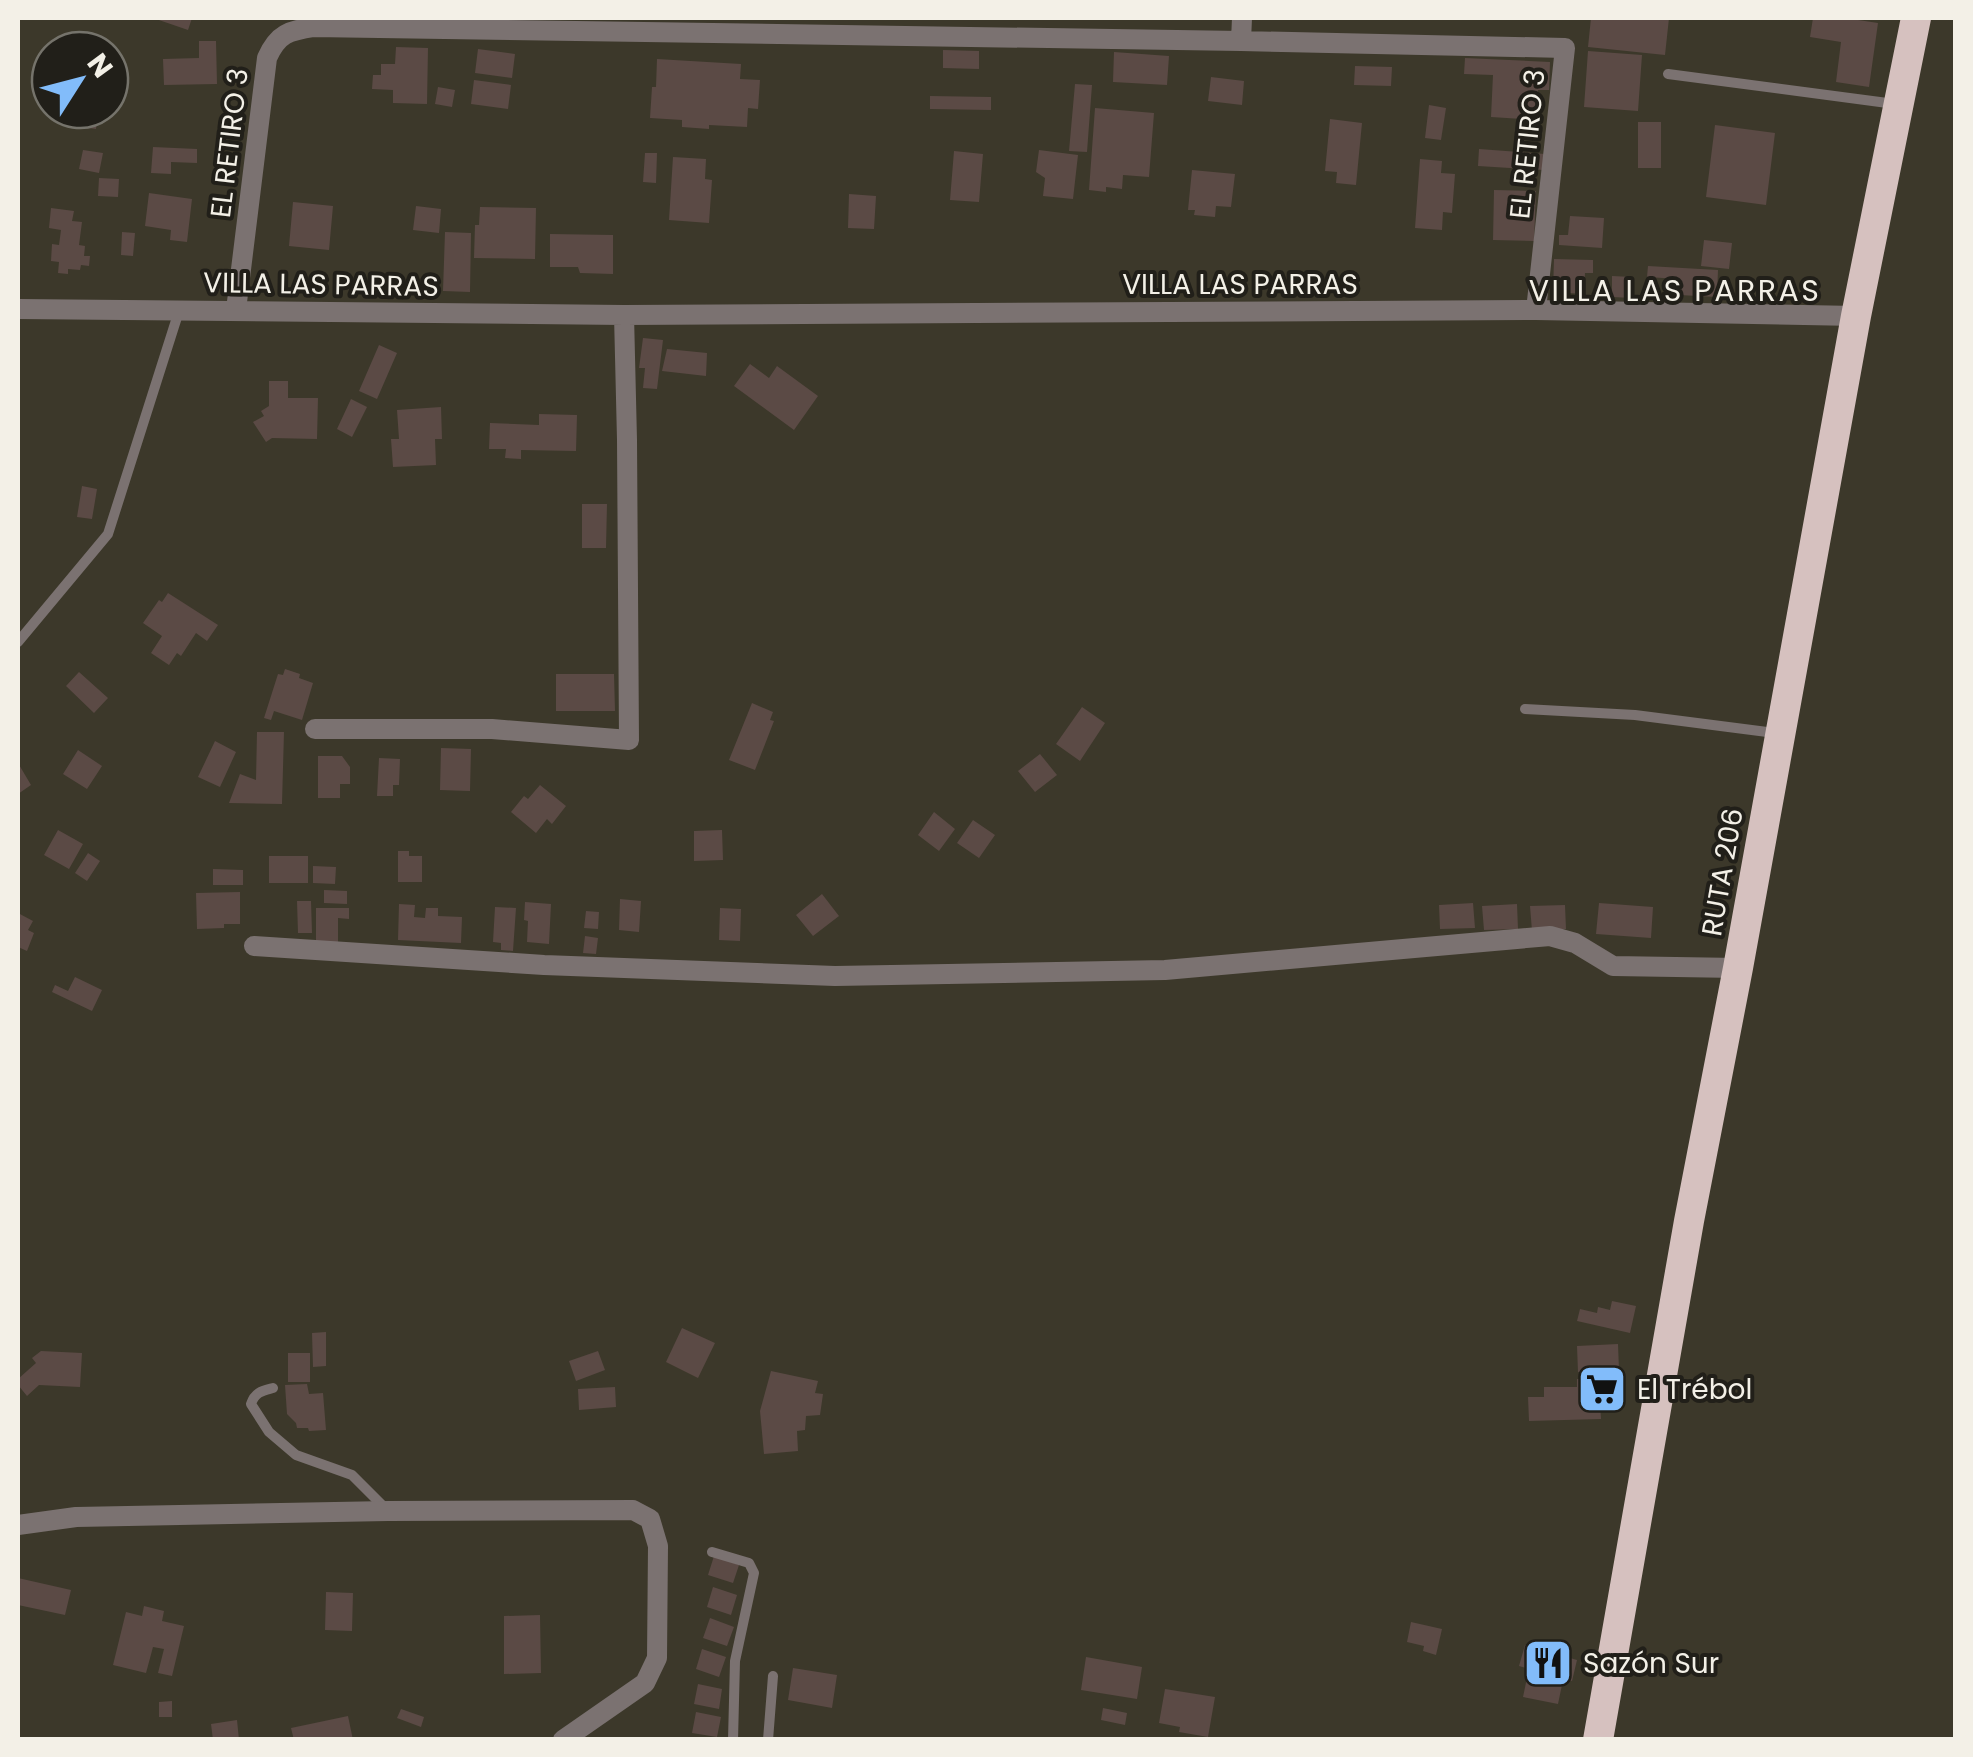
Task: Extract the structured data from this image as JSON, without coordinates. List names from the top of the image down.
{
  "streets": {
    "highway": ["RUTA 206"],
    "street": ["EL RETIRO 3", "VILLA LAS PARRAS"]
  },
  "crossings": [
    ["EL RETIRO 3", "VILLA LAS PARRAS"],
    ["VILLA LAS PARRAS", "RUTA 206"]
  ],
  "districts": ["VILLA LAS PARRAS"],
  "places": {
    "supermarket": ["El Trébol"],
    "restaurant": ["Sazón Sur"]
  },
  "north": "top right"
}
